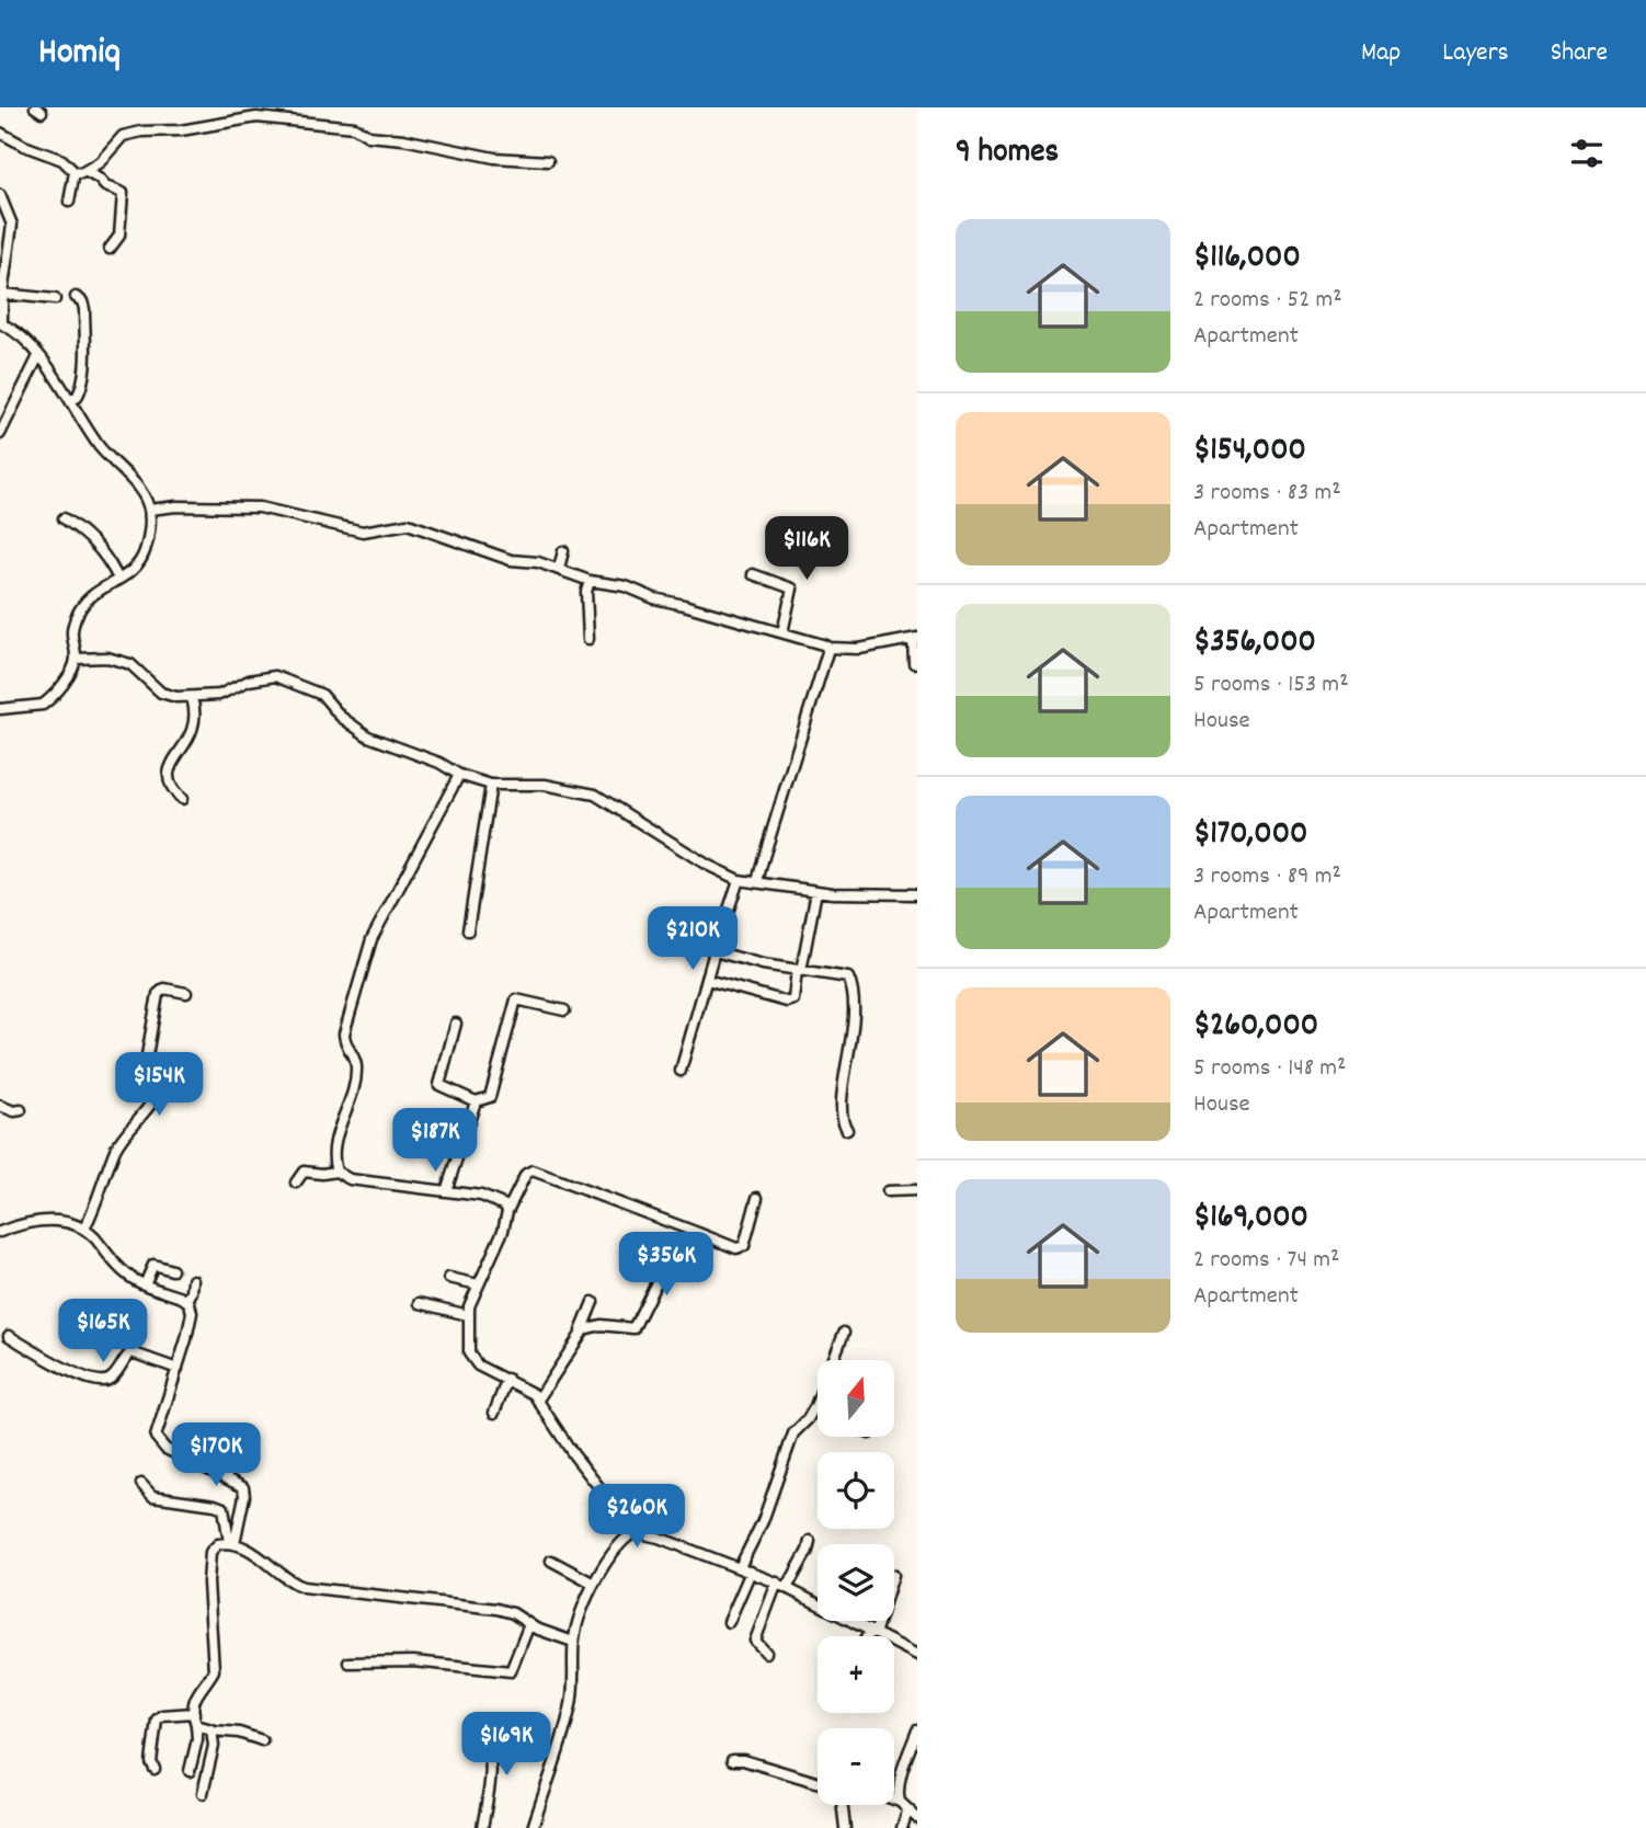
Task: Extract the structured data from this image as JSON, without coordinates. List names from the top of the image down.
{
  "north": "top",
  "page": {
    "header": "Homiq",
    "nav": ["Map", "Layers", "Share"],
    "heading": "9 homes",
    "list": [
      {
        "name": "$116,000",
        "note": "2 rooms · 52 m² · Apartment"
      },
      {
        "name": "$154,000",
        "note": "3 rooms · 83 m² · Apartment"
      },
      {
        "name": "$356,000",
        "note": "5 rooms · 153 m² · House"
      },
      {
        "name": "$170,000",
        "note": "3 rooms · 89 m² · Apartment"
      },
      {
        "name": "$260,000",
        "note": "5 rooms · 148 m² · House"
      },
      {
        "name": "$169,000",
        "note": "2 rooms · 74 m² · Apartment"
      }
    ],
    "price": [
      "$116K",
      "$210K",
      "$154K",
      "$187K",
      "$356K",
      "$165K",
      "$170K",
      "$260K",
      "$169K"
    ],
    "map_buttons": ["+", "−"]
  }
}
